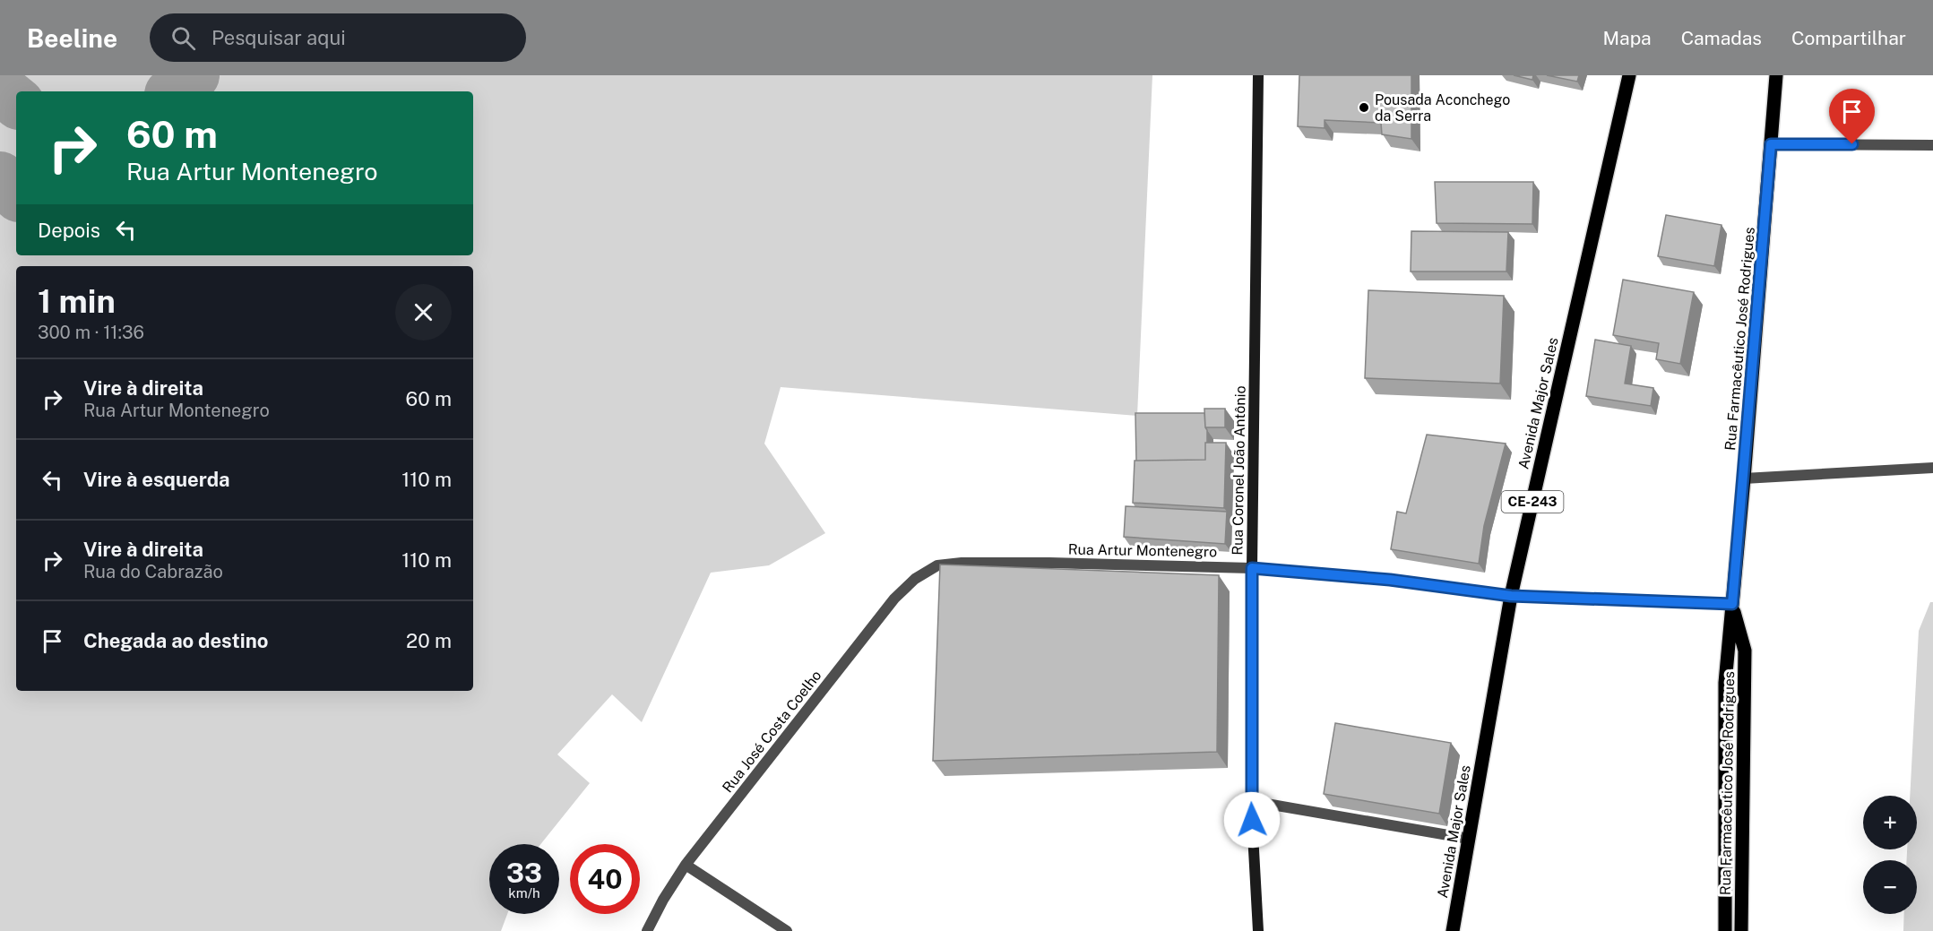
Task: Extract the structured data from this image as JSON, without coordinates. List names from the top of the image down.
{
  "streets": {
    "main road": ["Rua Farmacêutico José Rodrigues", "Avenida Major Sales", "CE-243"],
    "street": ["Rua Coronel João Antônio", "Rua Artur Montenegro", "Rua José Costa Coelho"]
  },
  "crossings": [
    ["Rua Farmacêutico José Rodrigues", "Rua Artur Montenegro"],
    ["Avenida Major Sales", "Rua Artur Montenegro"],
    ["Rua Coronel João Antônio", "Rua Artur Montenegro"],
    ["Rua Artur Montenegro", "Rua José Costa Coelho"]
  ],
  "places": ["Pousada Aconchego da Serra"],
  "page": {
    "header": "Beeline",
    "search": "Pesquisar aqui",
    "nav": ["Mapa", "Camadas", "Compartilhar"],
    "turn": ["60 m", "Rua Artur Montenegro"],
    "then": "Depois",
    "heading": ["1 min", "300 m · 11:36"],
    "list": [
      {
        "name": "Vire à direita",
        "note": "Rua Artur Montenegro",
        "value": "60 m"
      },
      {
        "name": "Vire à esquerda",
        "value": "110 m"
      },
      {
        "name": "Vire à direita",
        "note": "Rua do Cabrazão",
        "value": "110 m"
      },
      {
        "name": "Chegada ao destino",
        "value": "20 m"
      }
    ],
    "map_buttons": ["+", "−"],
    "speed": "33 km/h",
    "limit": "40"
  }
}
